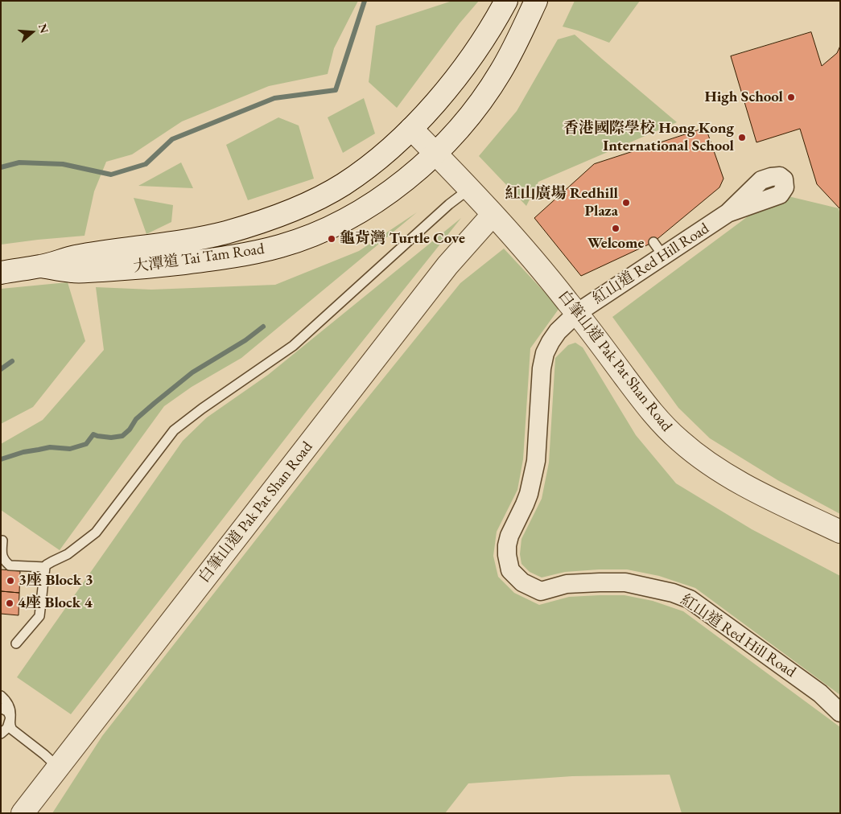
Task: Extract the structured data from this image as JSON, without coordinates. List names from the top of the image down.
{
  "streets": {
    "street": ["大潭道 Tai Tam Road", "紅山道 Red Hill Road", "白筆山道 Pak Pat Shan Road"]
  },
  "crossings": [
    ["大潭道 Tai Tam Road", "白筆山道 Pak Pat Shan Road"],
    ["紅山道 Red Hill Road", "白筆山道 Pak Pat Shan Road"]
  ],
  "places": [
    "High School",
    "香港國際學校 Hong Kong International School",
    "紅山廣場 Redhill Plaza",
    "Welcome",
    "龜背灣 Turtle Cove",
    "3座 Block 3",
    "4座 Block 4"
  ],
  "north": "right"
}
